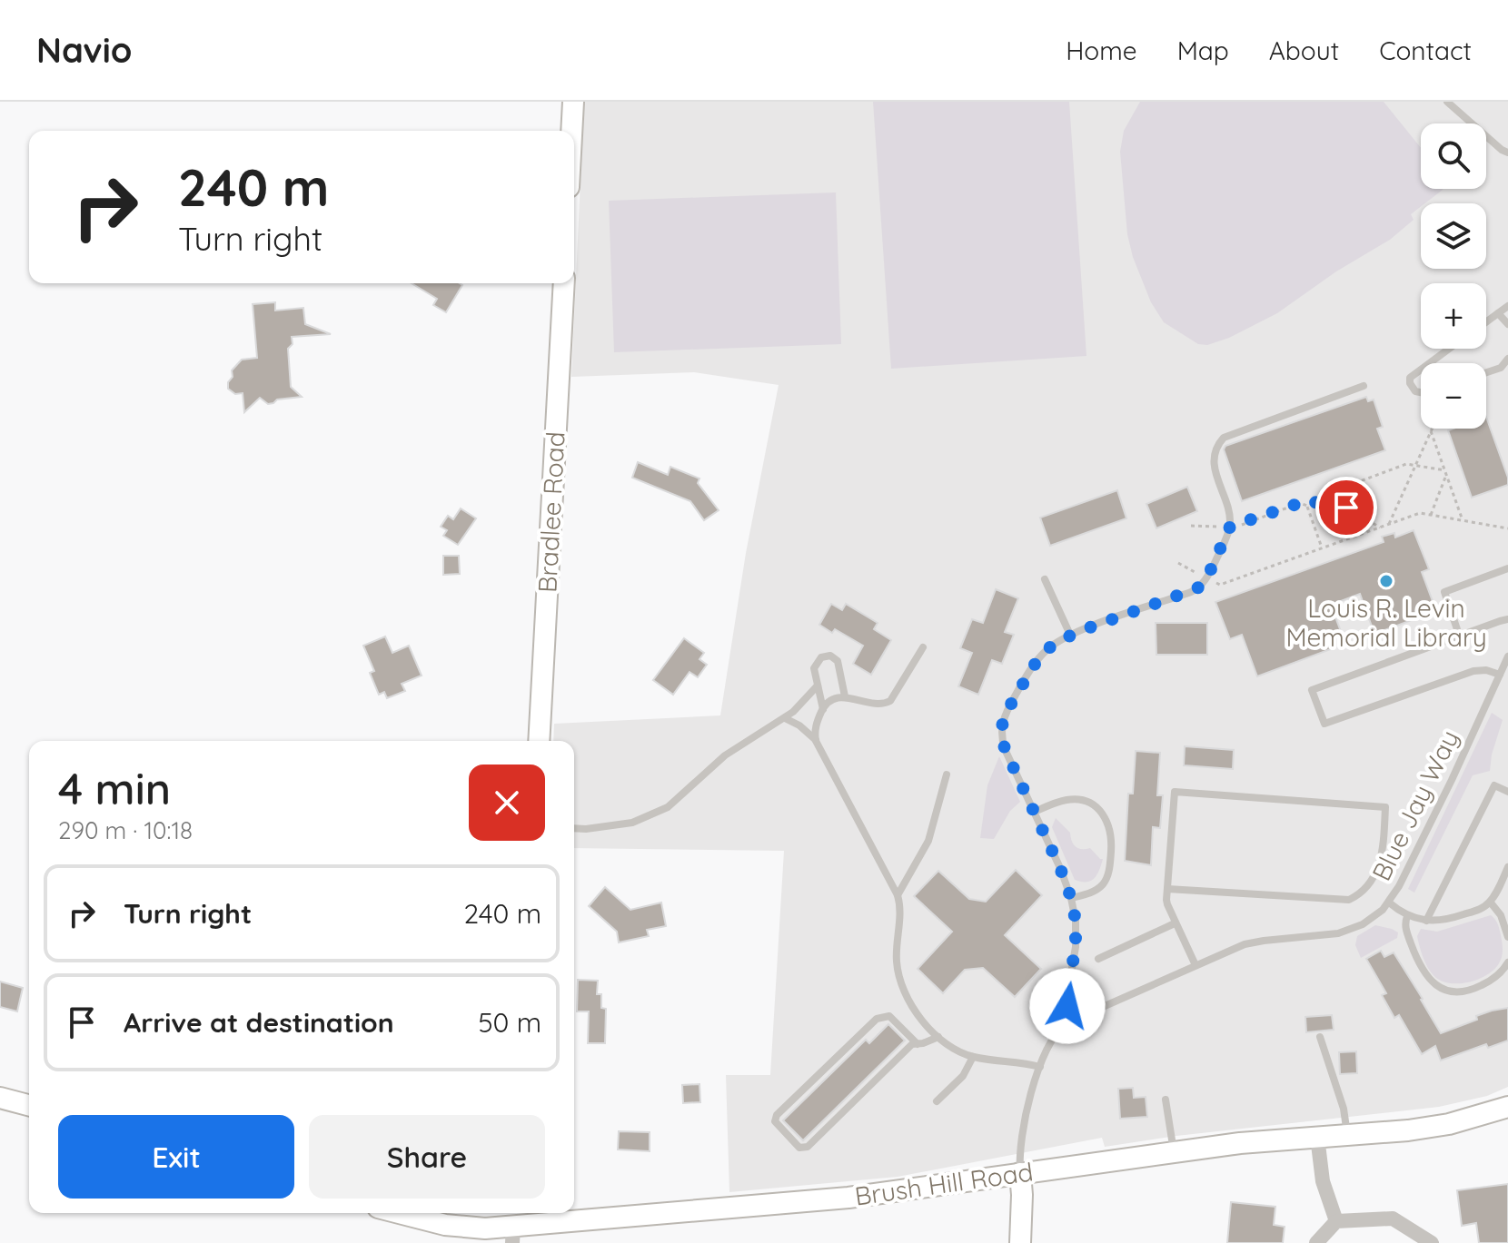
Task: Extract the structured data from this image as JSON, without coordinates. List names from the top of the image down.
{
  "streets": {
    "street": ["Bradlee Road", "Brush Hill Road"],
    "lane": ["Blue Jay Way"]
  },
  "crossings": [
    ["Blue Jay Way", "Brush Hill Road"]
  ],
  "places": ["Louis R. Levin Memorial Library"],
  "page": {
    "header": "Navio",
    "nav": [
      "Home",
      "Map",
      "About",
      "Contact"
    ],
    "map_buttons": ["+", "−"],
    "turn": ["240 m", "Turn right"],
    "heading": ["4 min", "290 m · 10:18"],
    "list": [
      {
        "name": "Turn right",
        "value": "240 m"
      },
      {
        "name": "Arrive at destination",
        "value": "50 m"
      }
    ],
    "buttons": ["Exit", "Share"]
  }
}
